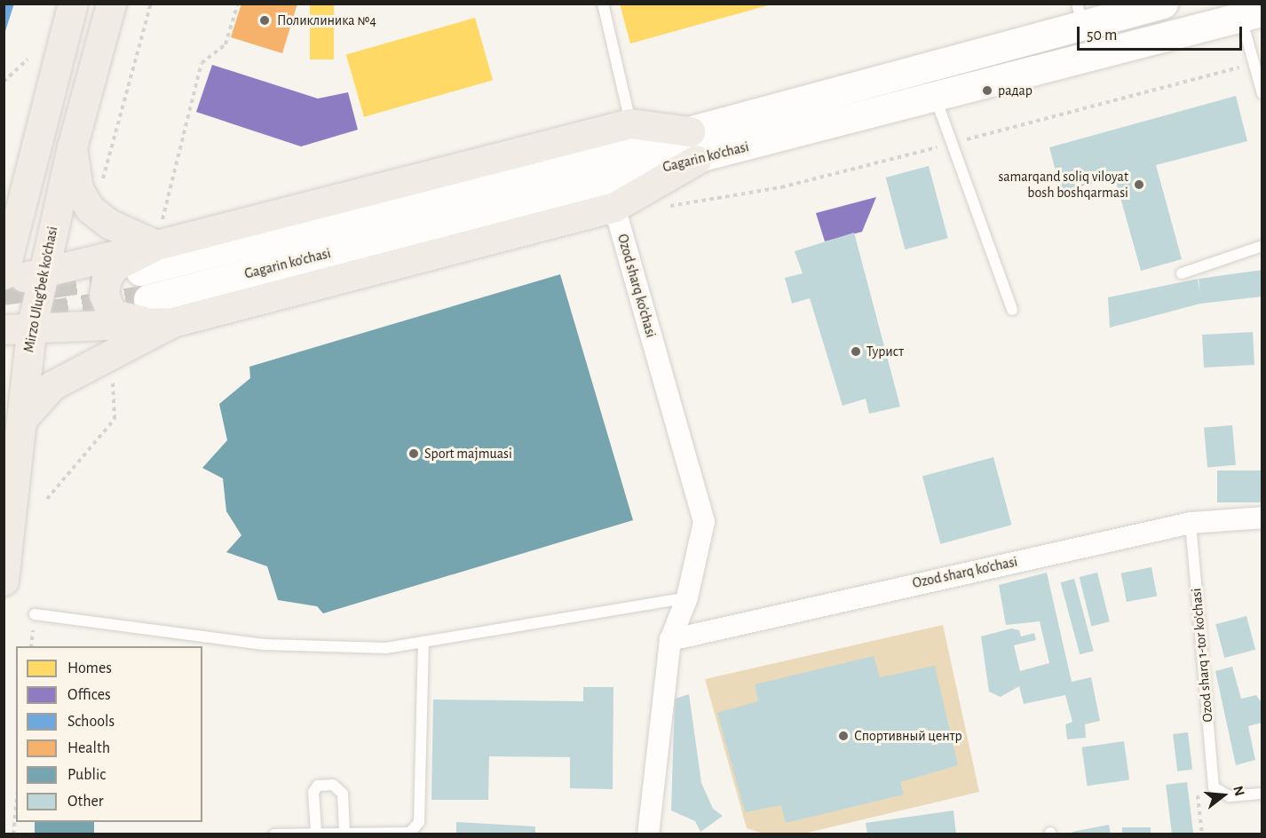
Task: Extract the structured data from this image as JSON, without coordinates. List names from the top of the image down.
{
  "streets": {
    "main road": ["Gagarin ko'chasi", "Mirzo Ulug'bek ko'chasi"],
    "street": ["Ozod sharq ko'chasi"],
    "lane": ["Ozod sharq 1-tor ko'chasi"]
  },
  "crossings": [
    ["Ozod sharq ko'chasi", "Ozod sharq 1-tor ko'chasi"]
  ],
  "places": [
    "Поликлиника №4",
    "радар",
    "samarqand soliq viloyat bosh boshqarmasi",
    "Турист",
    "Sport majmuasi",
    "Спортивный центр"
  ],
  "legend": [
    "Homes",
    "Offices",
    "Schools",
    "Health",
    "Public",
    "Other"
  ],
  "scale_bar": "50 m",
  "north": "right"
}
